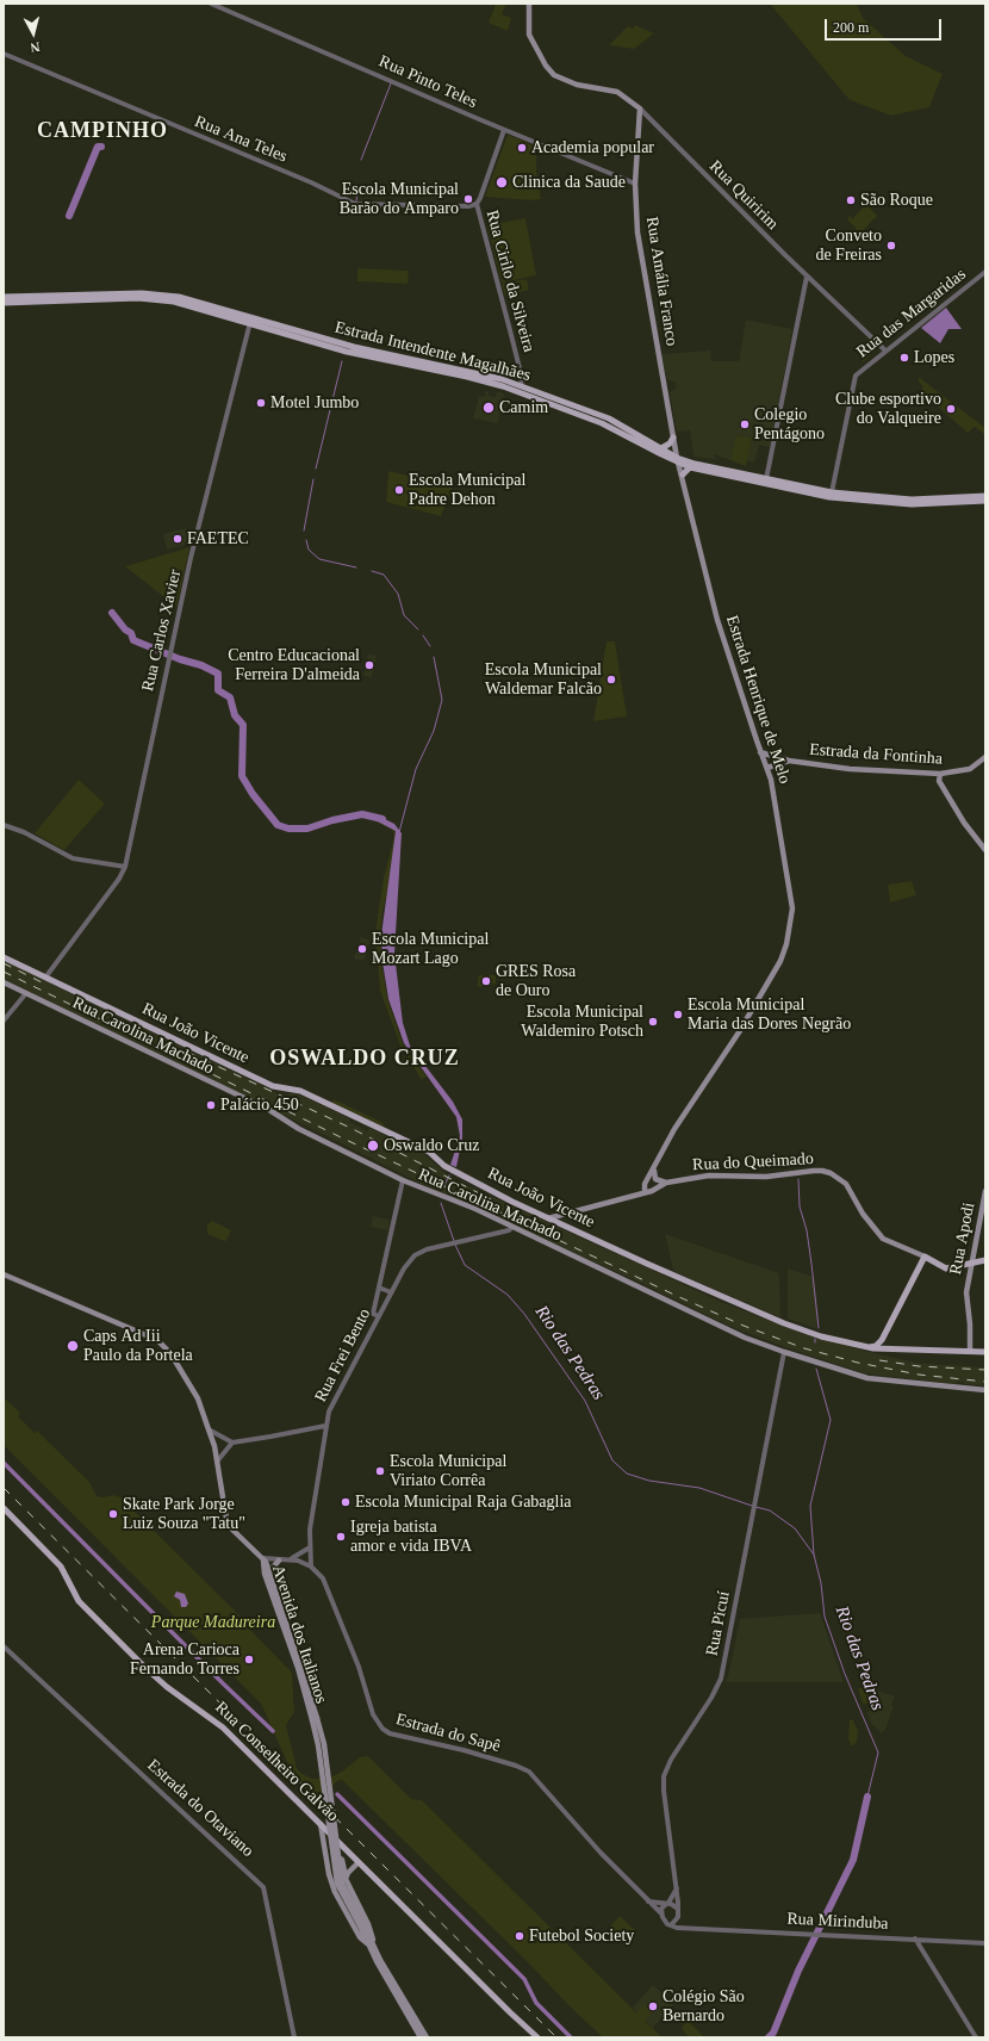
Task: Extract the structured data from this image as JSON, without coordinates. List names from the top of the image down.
{
  "streets": {
    "main road": [
      "Rua Quiririm",
      "Rua Amália Franco",
      "Estrada Intendente Magalhães",
      "Estrada Henrique de Melo",
      "Estrada da Fontinha",
      "Rua João Vicente",
      "Rua Carolina Machado",
      "Rua do Queimado",
      "Rua Apodi",
      "Avenida dos Italianos",
      "Rua Conselheiro Galvão"
    ],
    "street": [
      "Rua Pinto Teles",
      "Rua Ana Teles",
      "Rua Cirilo da Silveira",
      "Rua das Margaridas",
      "Rua Carlos Xavier",
      "Rua Frei Bento",
      "Rua Picuí",
      "Estrada do Sapê",
      "Estrada do Otaviano",
      "Rua Mirinduba"
    ]
  },
  "crossings": [
    ["Rua Pinto Teles", "Rua Cirilo da Silveira"],
    ["Rua Pinto Teles", "Rua Amália Franco"],
    ["Rua Ana Teles", "Rua Cirilo da Silveira"],
    ["Rua Quiririm", "Rua Amália Franco"],
    ["Rua Quiririm", "Rua das Margaridas"],
    ["Rua Cirilo da Silveira", "Estrada Intendente Magalhães"],
    ["Rua Amália Franco", "Estrada Intendente Magalhães"],
    ["Rua Amália Franco", "Estrada Henrique de Melo"],
    ["Rua das Margaridas", "Estrada Intendente Magalhães"],
    ["Estrada Intendente Magalhães", "Rua Carlos Xavier"],
    ["Estrada Intendente Magalhães", "Estrada Henrique de Melo"],
    ["Rua Carlos Xavier", "Rua João Vicente"],
    ["Estrada Henrique de Melo", "Estrada da Fontinha"],
    ["Estrada Henrique de Melo", "Rua do Queimado"],
    ["Rua João Vicente", "Rua Apodi"],
    ["Rua Carolina Machado", "Rua Frei Bento"],
    ["Rua Carolina Machado", "Rua Picuí"],
    ["Rua Frei Bento", "Estrada do Sapê"],
    ["Rua Picuí", "Estrada do Sapê"],
    ["Rua Picuí", "Rua Mirinduba"],
    ["Avenida dos Italianos", "Rua Conselheiro Galvão"],
    ["Estrada do Sapê", "Rua Mirinduba"]
  ],
  "districts": ["CAMPINHO", "OSWALDO CRUZ"],
  "water": ["Rio das Pedras"],
  "parks": ["Parque Madureira"],
  "places": [
    "Academia popular",
    "Clinica da Saude",
    "Escola Municipal Barão do Amparo",
    "São Roque",
    "Conveto de Freiras",
    "Lopes",
    "Motel Jumbo",
    "Camim",
    "Clube esportivo do Valqueire",
    "Colegio Pentágono",
    "Escola Municipal Padre Dehon",
    "FAETEC",
    "Centro Educacional Ferreira D'almeida",
    "Escola Municipal Waldemar Falcão",
    "Escola Municipal Mozart Lago",
    "GRES Rosa de Ouro",
    "Escola Municipal Maria das Dores Negrão",
    "Escola Municipal Waldemiro Potsch",
    "Palácio 450",
    "Oswaldo Cruz",
    "Caps Ad Iii Paulo da Portela",
    "Escola Municipal Viriato Corrêa",
    "Escola Municipal Raja Gabaglia",
    "Skate Park Jorge Luiz Souza \"Tatu\"",
    "Igreja batista amor e vida IBVA",
    "Arena Carioca Fernando Torres",
    "Futebol Society",
    "Colégio São Bernardo"
  ],
  "scale_bar": "200 m",
  "north": "bottom"
}
